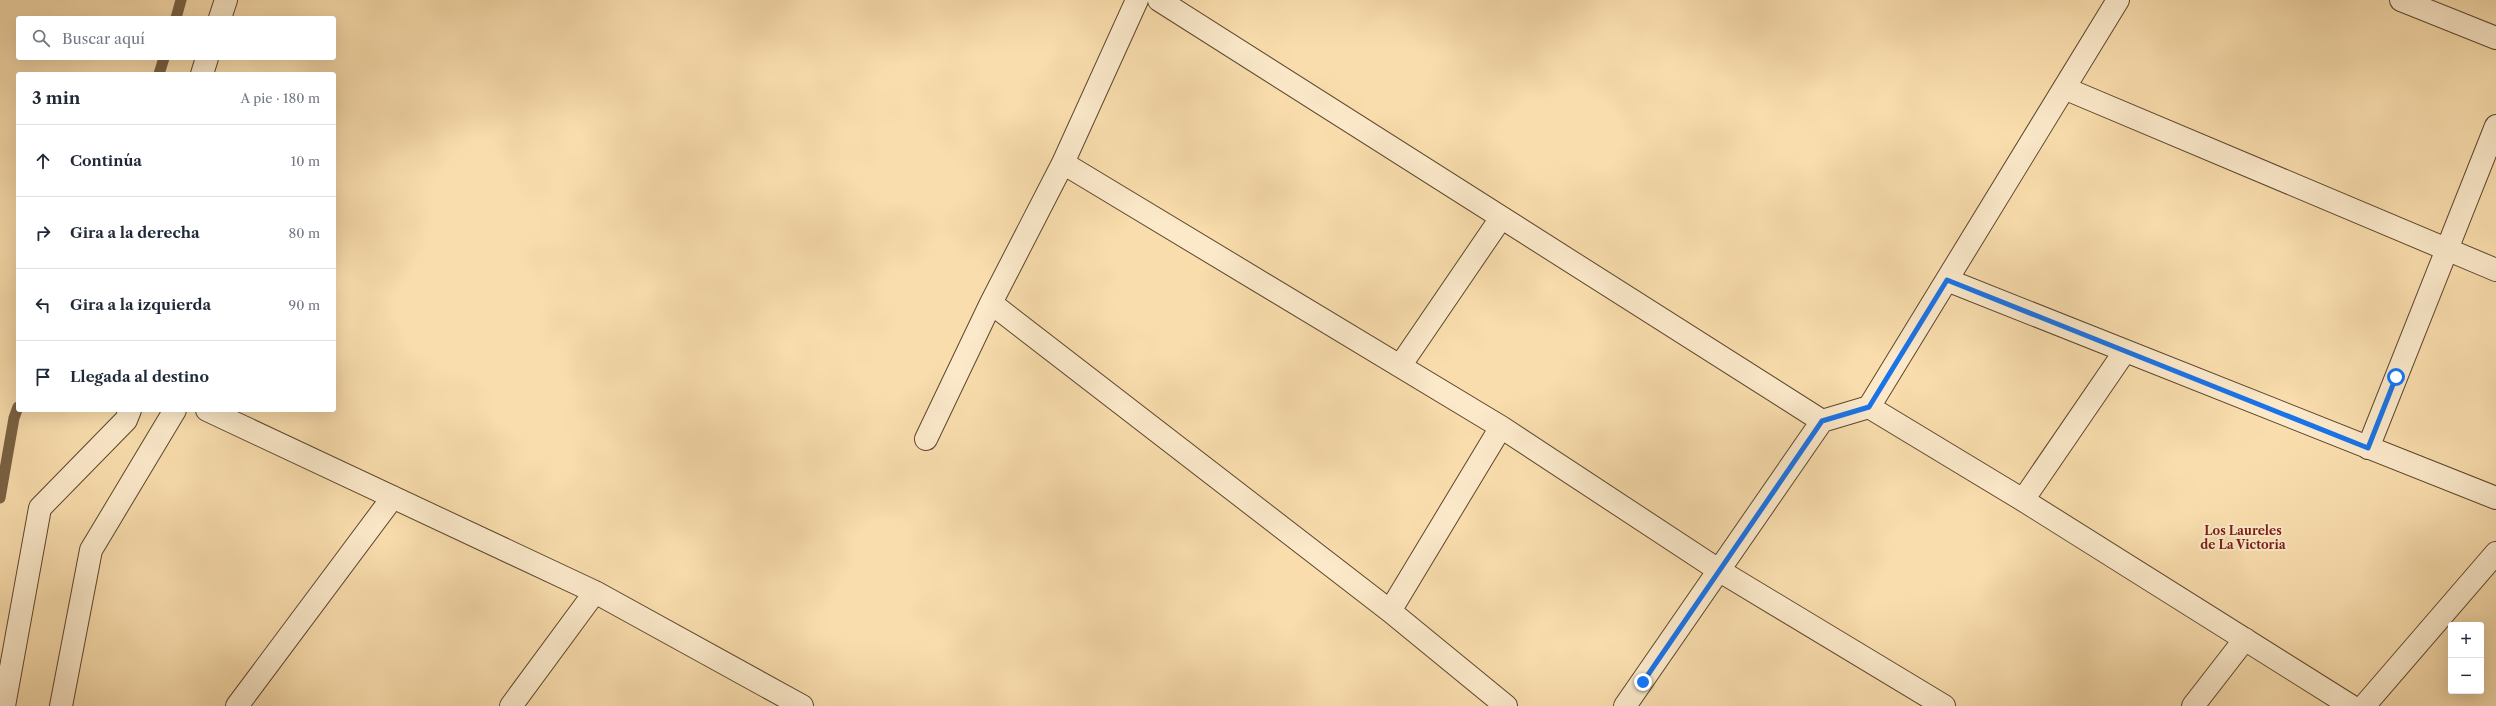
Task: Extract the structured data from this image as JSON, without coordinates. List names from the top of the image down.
{
  "districts": ["Los Laureles de La Victoria"],
  "page": {
    "search": "Buscar aquí",
    "heading": ["3 min", "A pie · 180 m"],
    "list": [
      ["Continúa", "10 m"],
      ["Gira a la derecha", "80 m"],
      ["Gira a la izquierda", "90 m"],
      "Llegada al destino"
    ],
    "map_buttons": ["+", "−"]
  }
}
